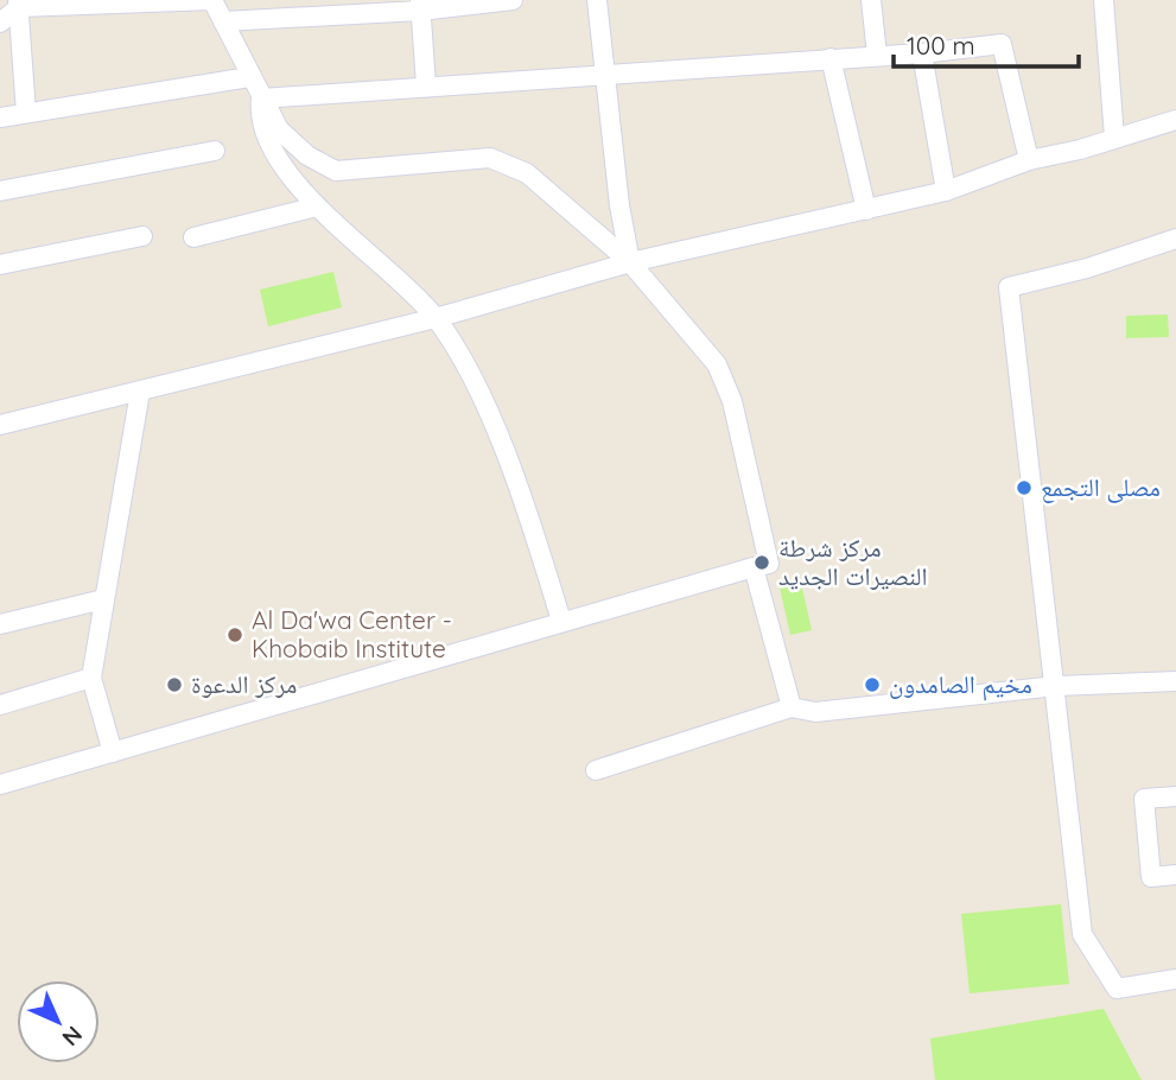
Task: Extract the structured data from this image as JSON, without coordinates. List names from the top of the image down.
{
  "places": [
    "مصلى التجمع",
    "مركز شرطة النصيرات الجديد",
    "Al Da'wa Center - Khobaib Institute",
    "مركز الدعوة",
    "مخيم الصامدون"
  ],
  "scale_bar": "100 m",
  "north": "bottom right"
}
